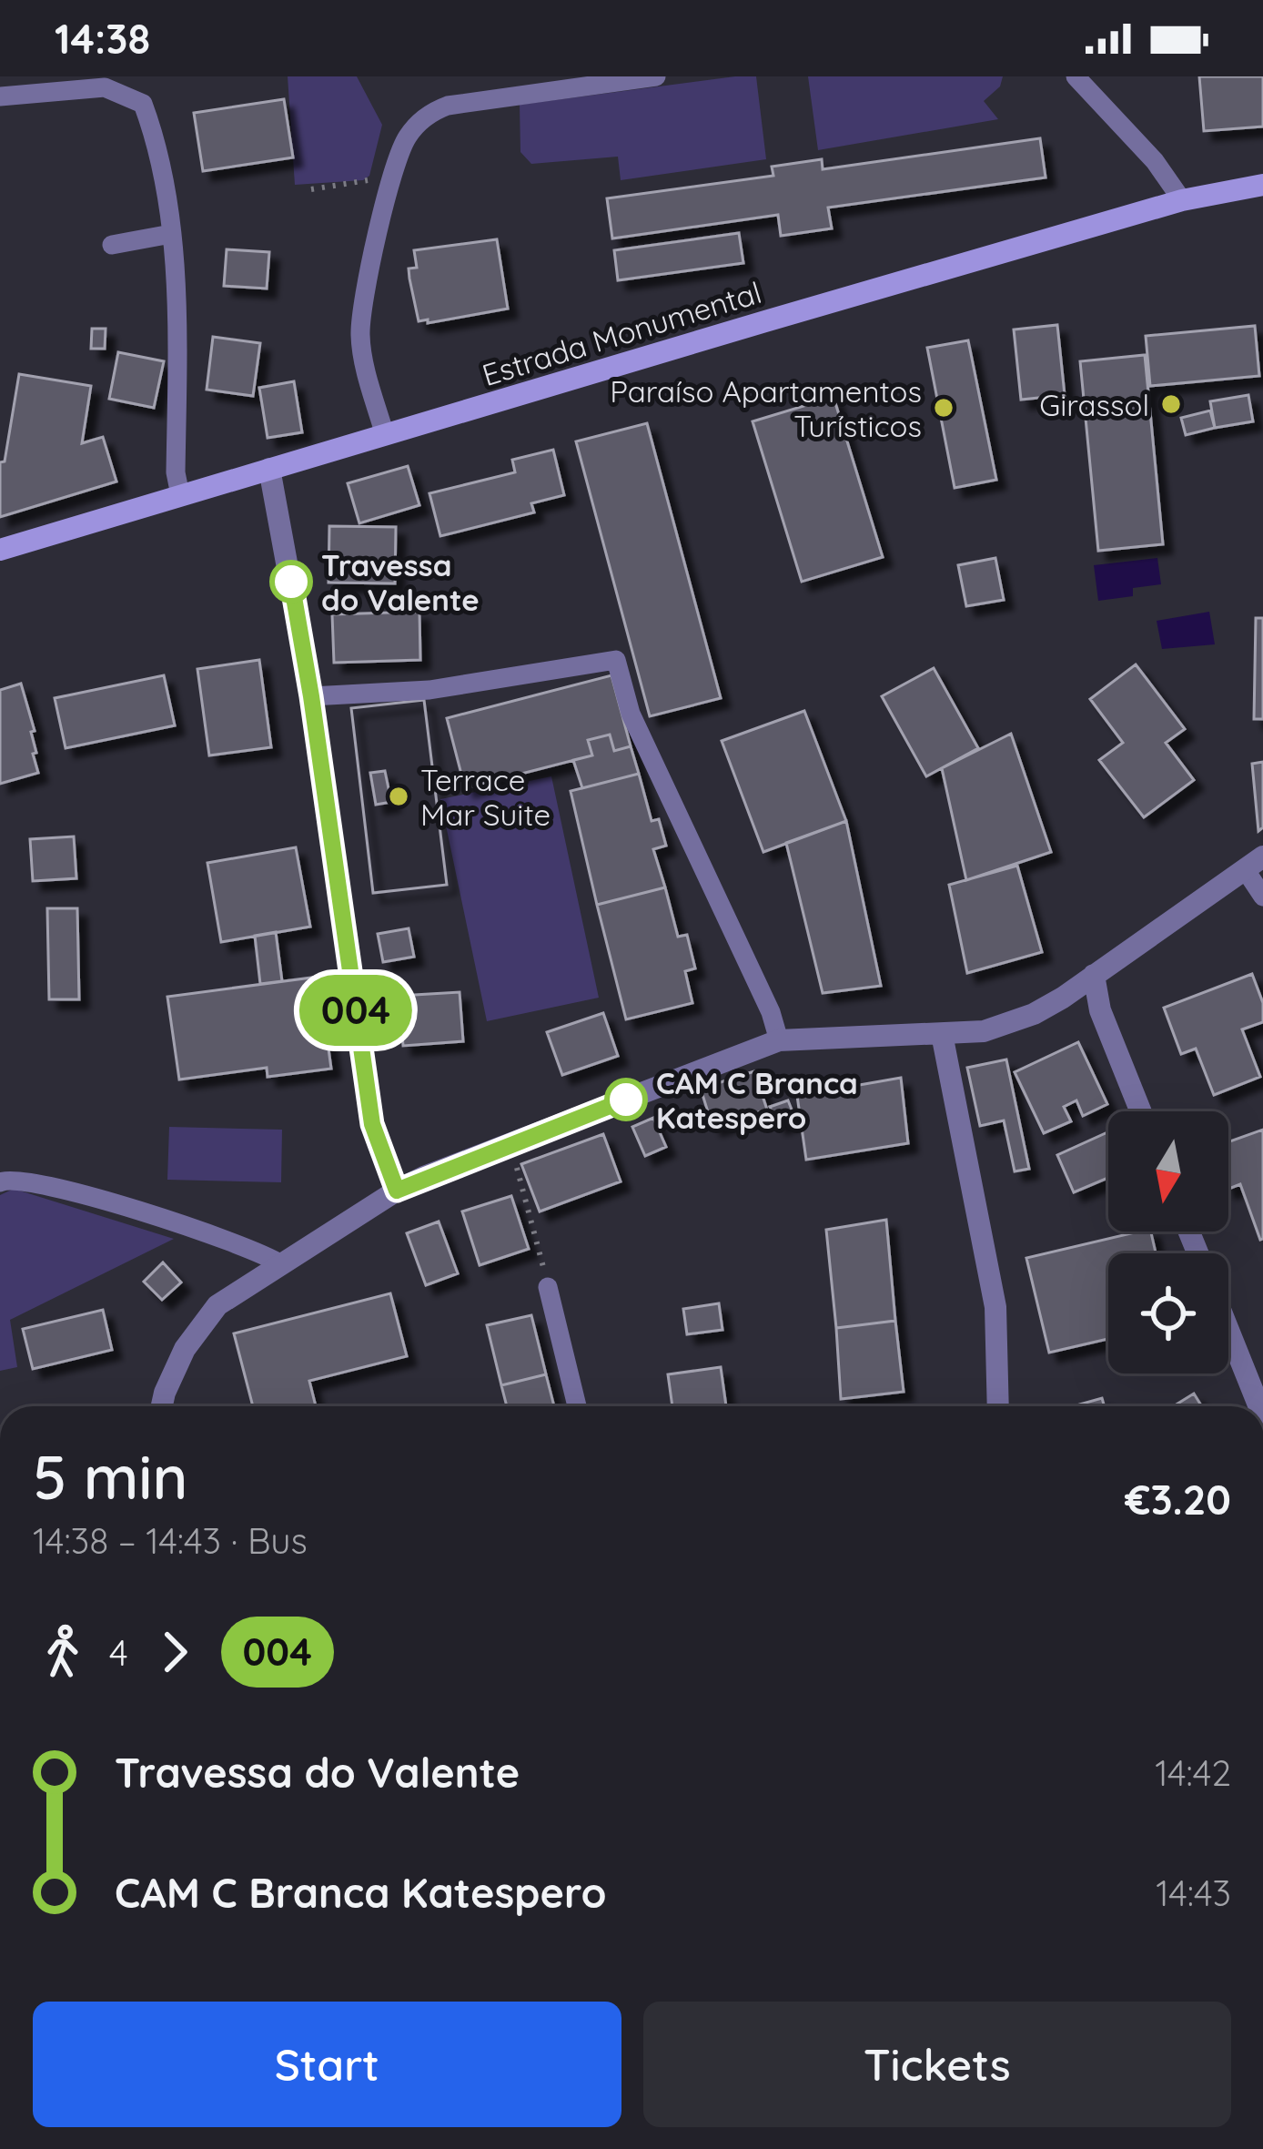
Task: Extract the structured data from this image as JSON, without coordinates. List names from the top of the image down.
{
  "streets": {
    "main road": ["Estrada Monumental"]
  },
  "places": [
    "Girassol",
    "Paraíso Apartamentos Turísticos",
    "Travessa do Valente",
    "Terrace Mar Suite",
    "CAM C Branca Katespero"
  ],
  "lines": ["bus line 004"],
  "north": "bottom",
  "page": {
    "status": "14:38",
    "on_map": "004",
    "heading": ["5 min", "14:38 – 14:43 · Bus", "€3.20"],
    "legs": ["4", "004"],
    "list": [
      {
        "name": "Travessa do Valente",
        "value": "14:42"
      },
      {
        "name": "CAM C Branca Katespero",
        "value": "14:43"
      }
    ],
    "buttons": ["Start", "Tickets"]
  }
}
